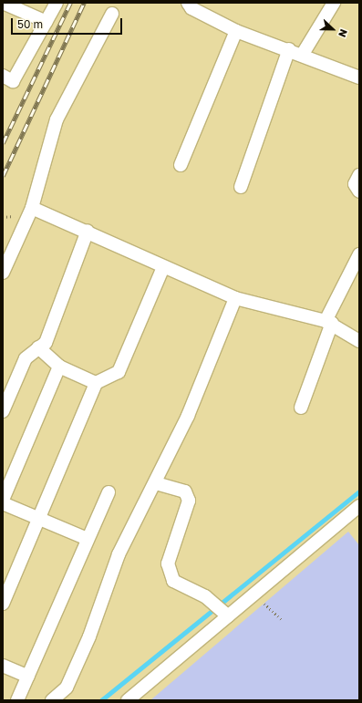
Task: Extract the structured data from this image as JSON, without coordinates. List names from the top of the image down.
{
  "scale_bar": "50 m",
  "north": "right"
}
